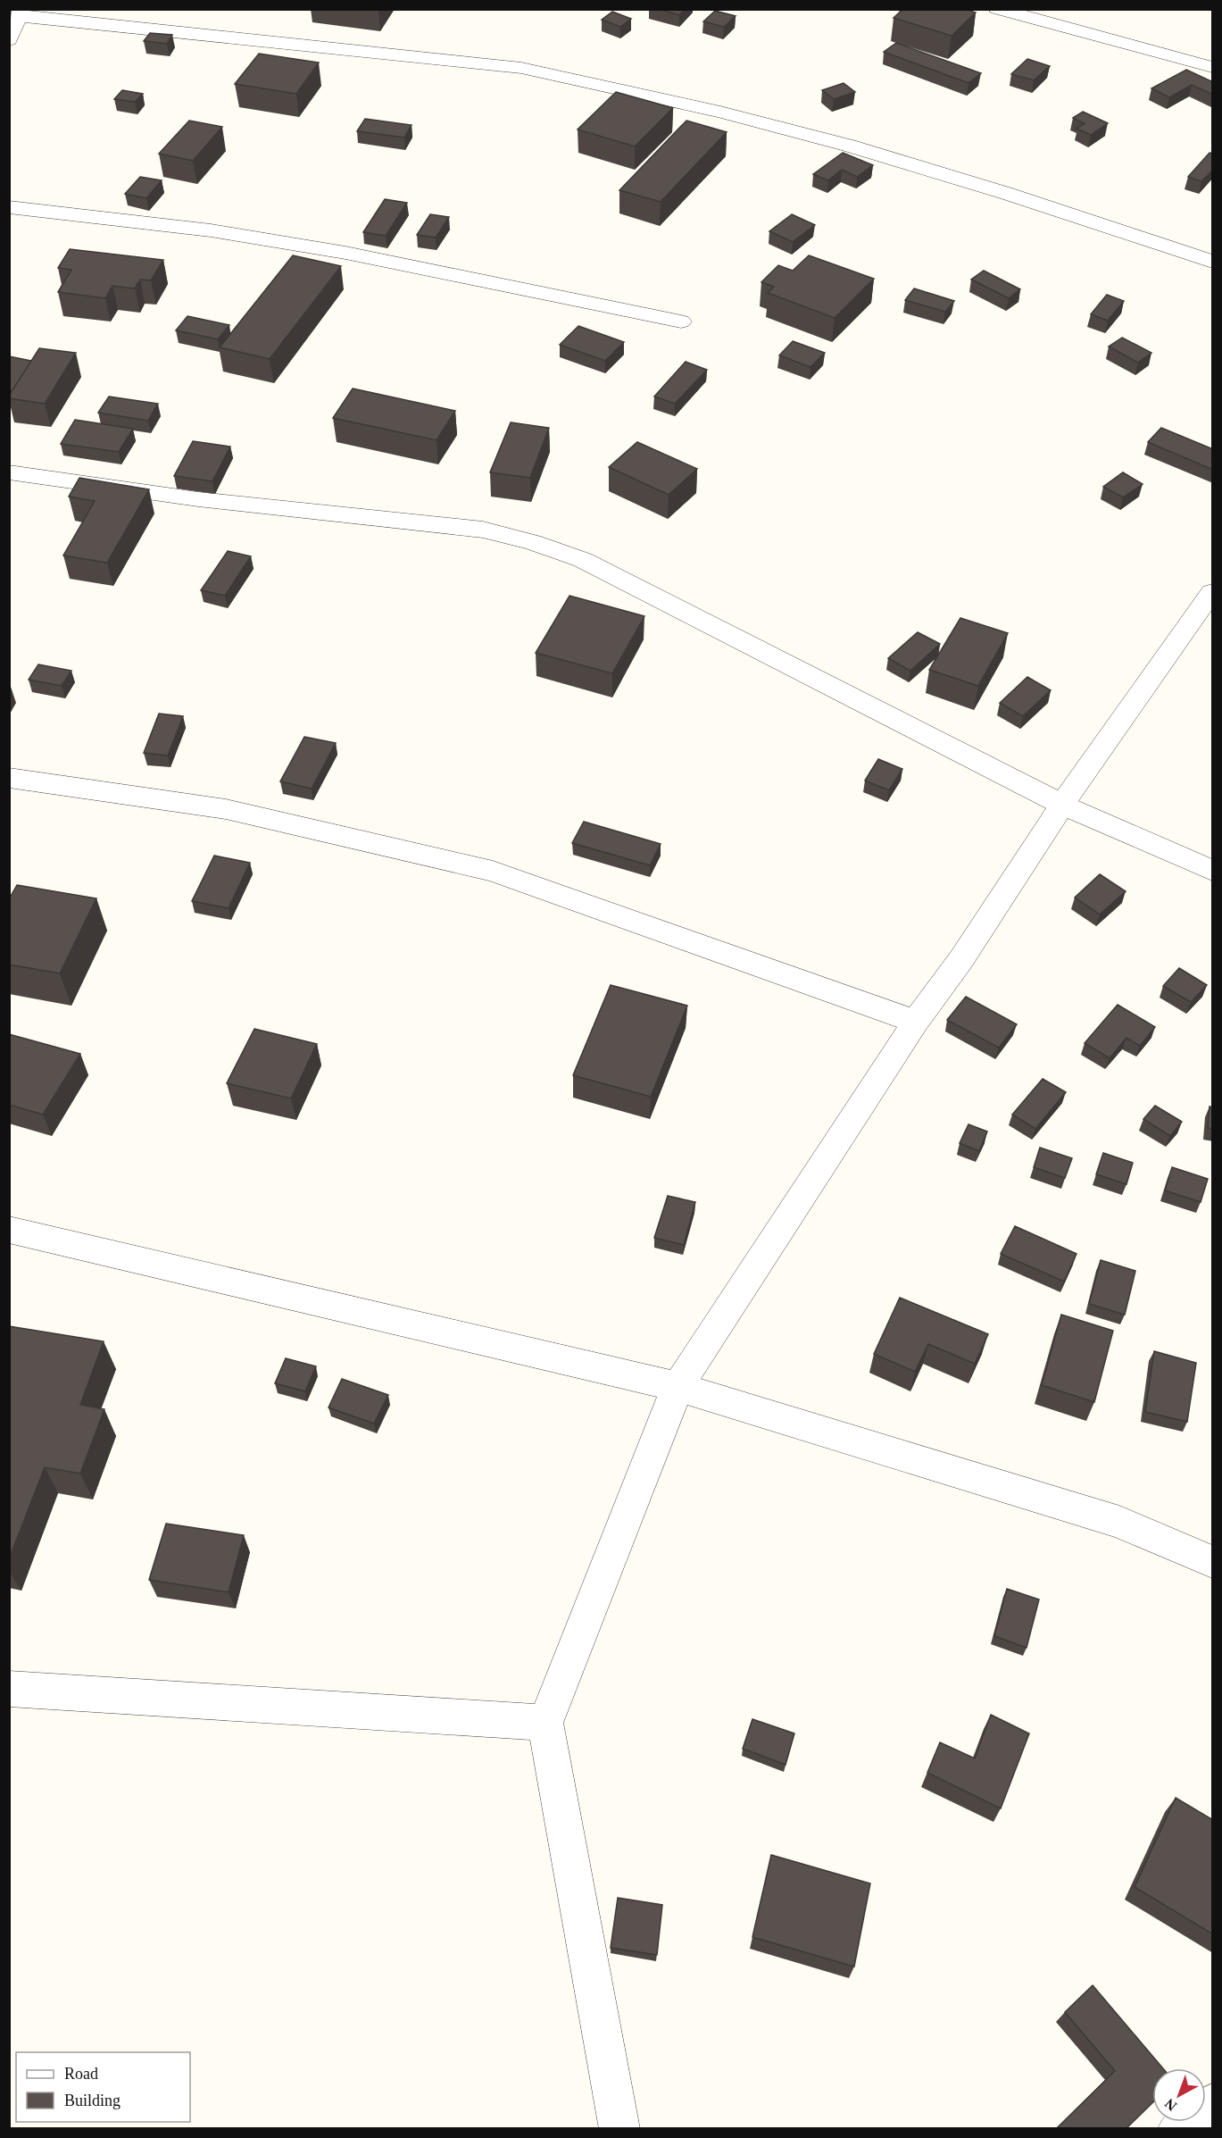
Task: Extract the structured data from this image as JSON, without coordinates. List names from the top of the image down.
{
  "legend": ["Road", "Building"],
  "north": "bottom left"
}
